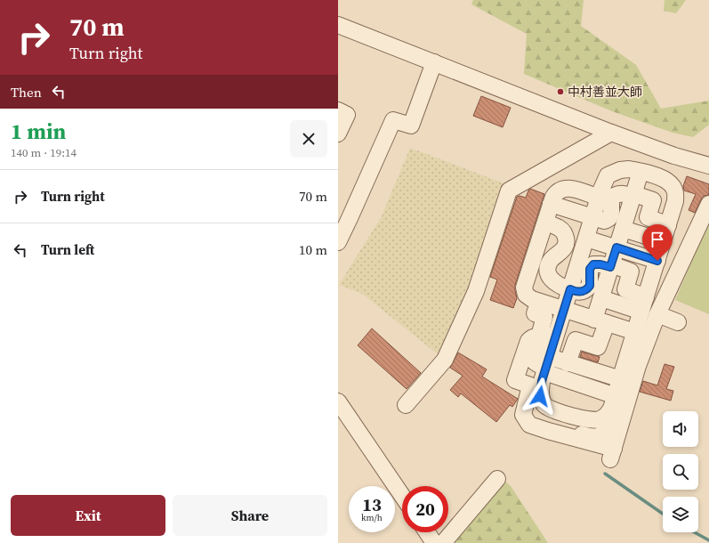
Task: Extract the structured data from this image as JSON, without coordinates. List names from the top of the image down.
{
  "places": ["中村善並大師"],
  "page": {
    "turn": ["70 m", "Turn right"],
    "then": "Then",
    "heading": ["1 min", "140 m · 19:14"],
    "list": [
      {
        "name": "Turn right",
        "value": "70 m"
      },
      {
        "name": "Turn left",
        "value": "10 m"
      }
    ],
    "speed": "13 km/h",
    "limit": "20",
    "buttons": ["Exit", "Share"]
  }
}
